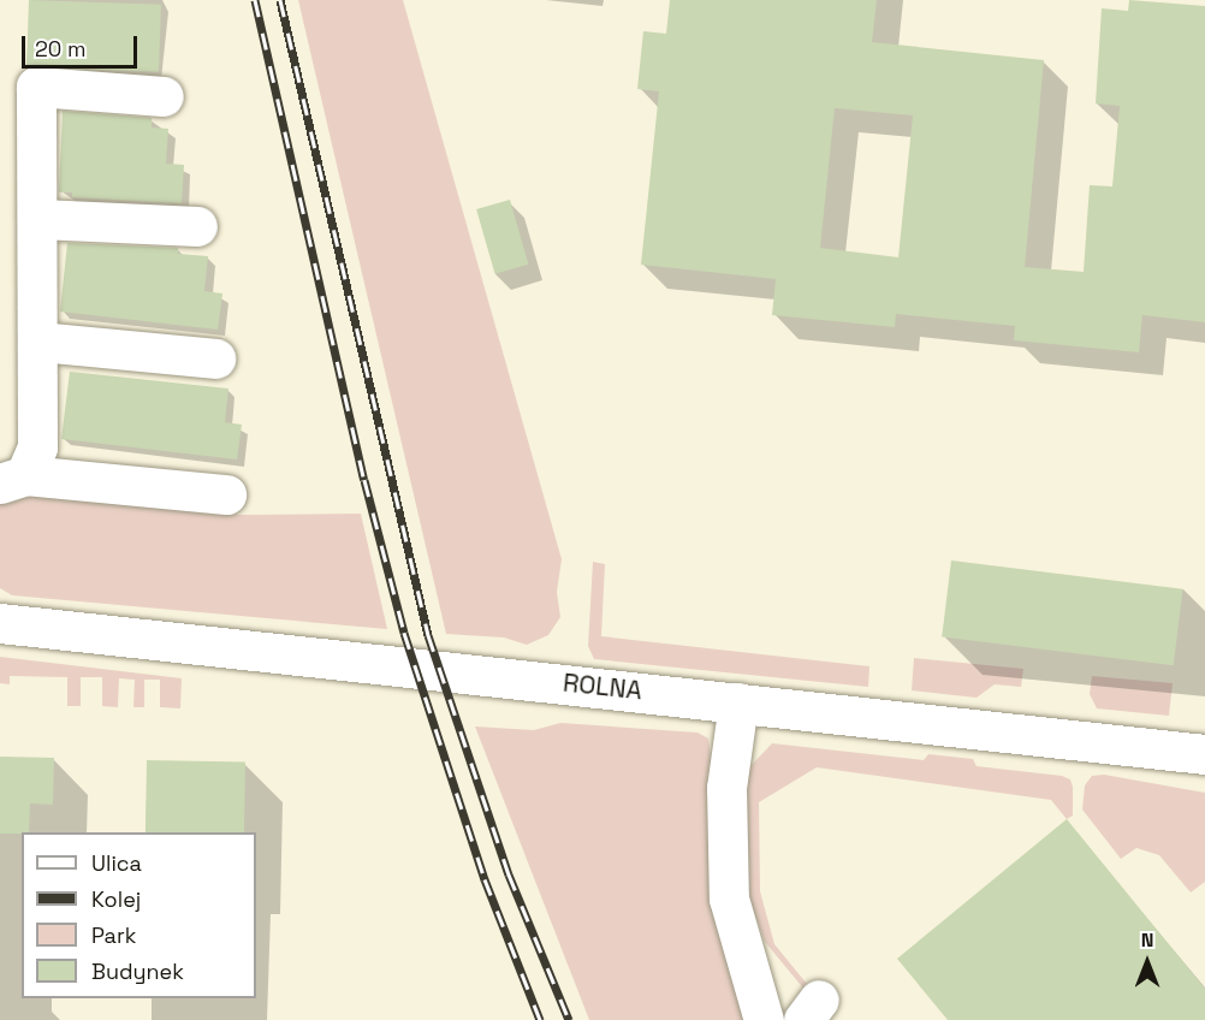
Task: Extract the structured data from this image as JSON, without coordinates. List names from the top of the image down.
{
  "streets": {
    "street": ["ROLNA"]
  },
  "legend": [
    "Ulica",
    "Kolej",
    "Park",
    "Budynek"
  ],
  "scale_bar": "20 m",
  "north": "top"
}
